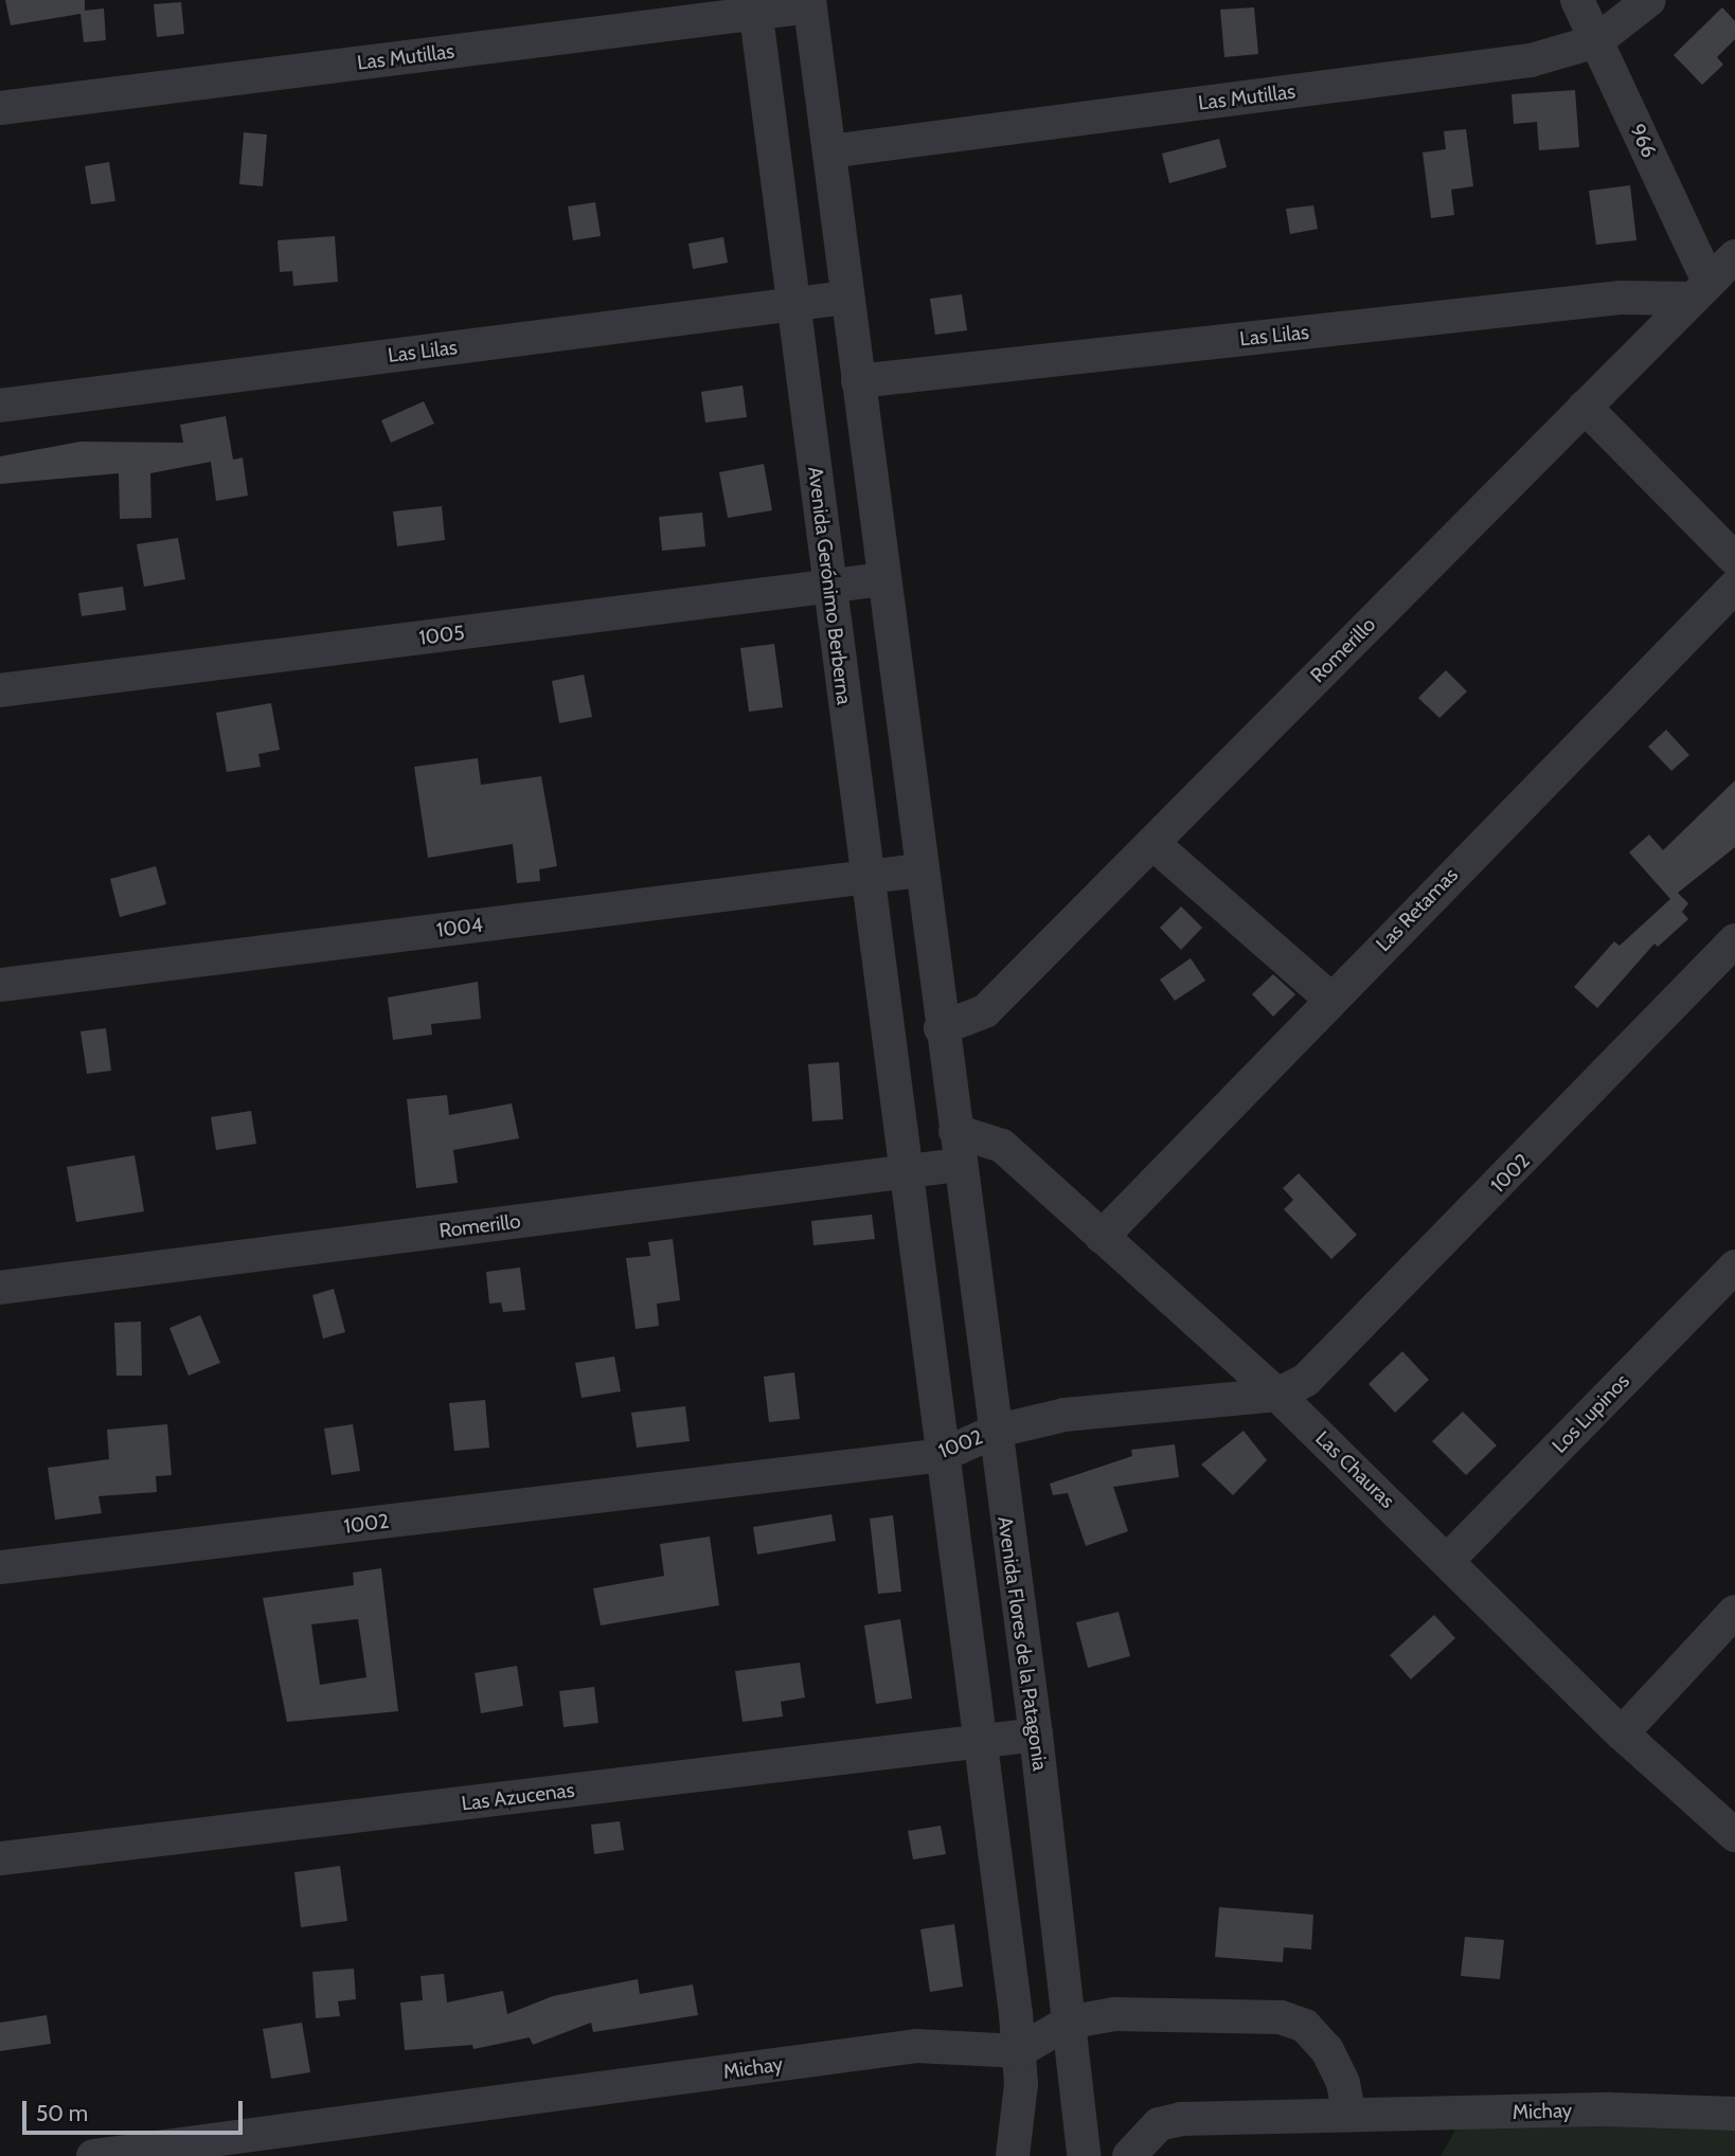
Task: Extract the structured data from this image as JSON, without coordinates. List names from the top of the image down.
{
  "streets": {
    "street": [
      "Las Mutillas",
      "966",
      "Las Lilas",
      "Avenida Gerónimo Berberna",
      "1005",
      "Romerillo",
      "Las Retamas",
      "1004",
      "1002",
      "Los Lupinos",
      "Las Chauras",
      "Avenida Flores de la Patagonia",
      "Las Azucenas",
      "Michay"
    ]
  },
  "crossings": [
    ["Las Mutillas", "966"],
    ["Las Mutillas", "Avenida Gerónimo Berberna"],
    ["966", "Las Lilas"],
    ["966", "Romerillo"],
    ["Las Lilas", "Avenida Gerónimo Berberna"],
    ["Las Lilas", "Romerillo"],
    ["Avenida Gerónimo Berberna", "1005"],
    ["Avenida Gerónimo Berberna", "Romerillo"],
    ["Avenida Gerónimo Berberna", "1004"],
    ["Romerillo", "Avenida Flores de la Patagonia"],
    ["Las Retamas", "Las Chauras"],
    ["1002", "Las Chauras"],
    ["1002", "Avenida Flores de la Patagonia"],
    ["Los Lupinos", "Las Chauras"],
    ["Las Chauras", "Avenida Flores de la Patagonia"],
    ["Avenida Flores de la Patagonia", "Las Azucenas"]
  ],
  "scale_bar": "50 m"
}
